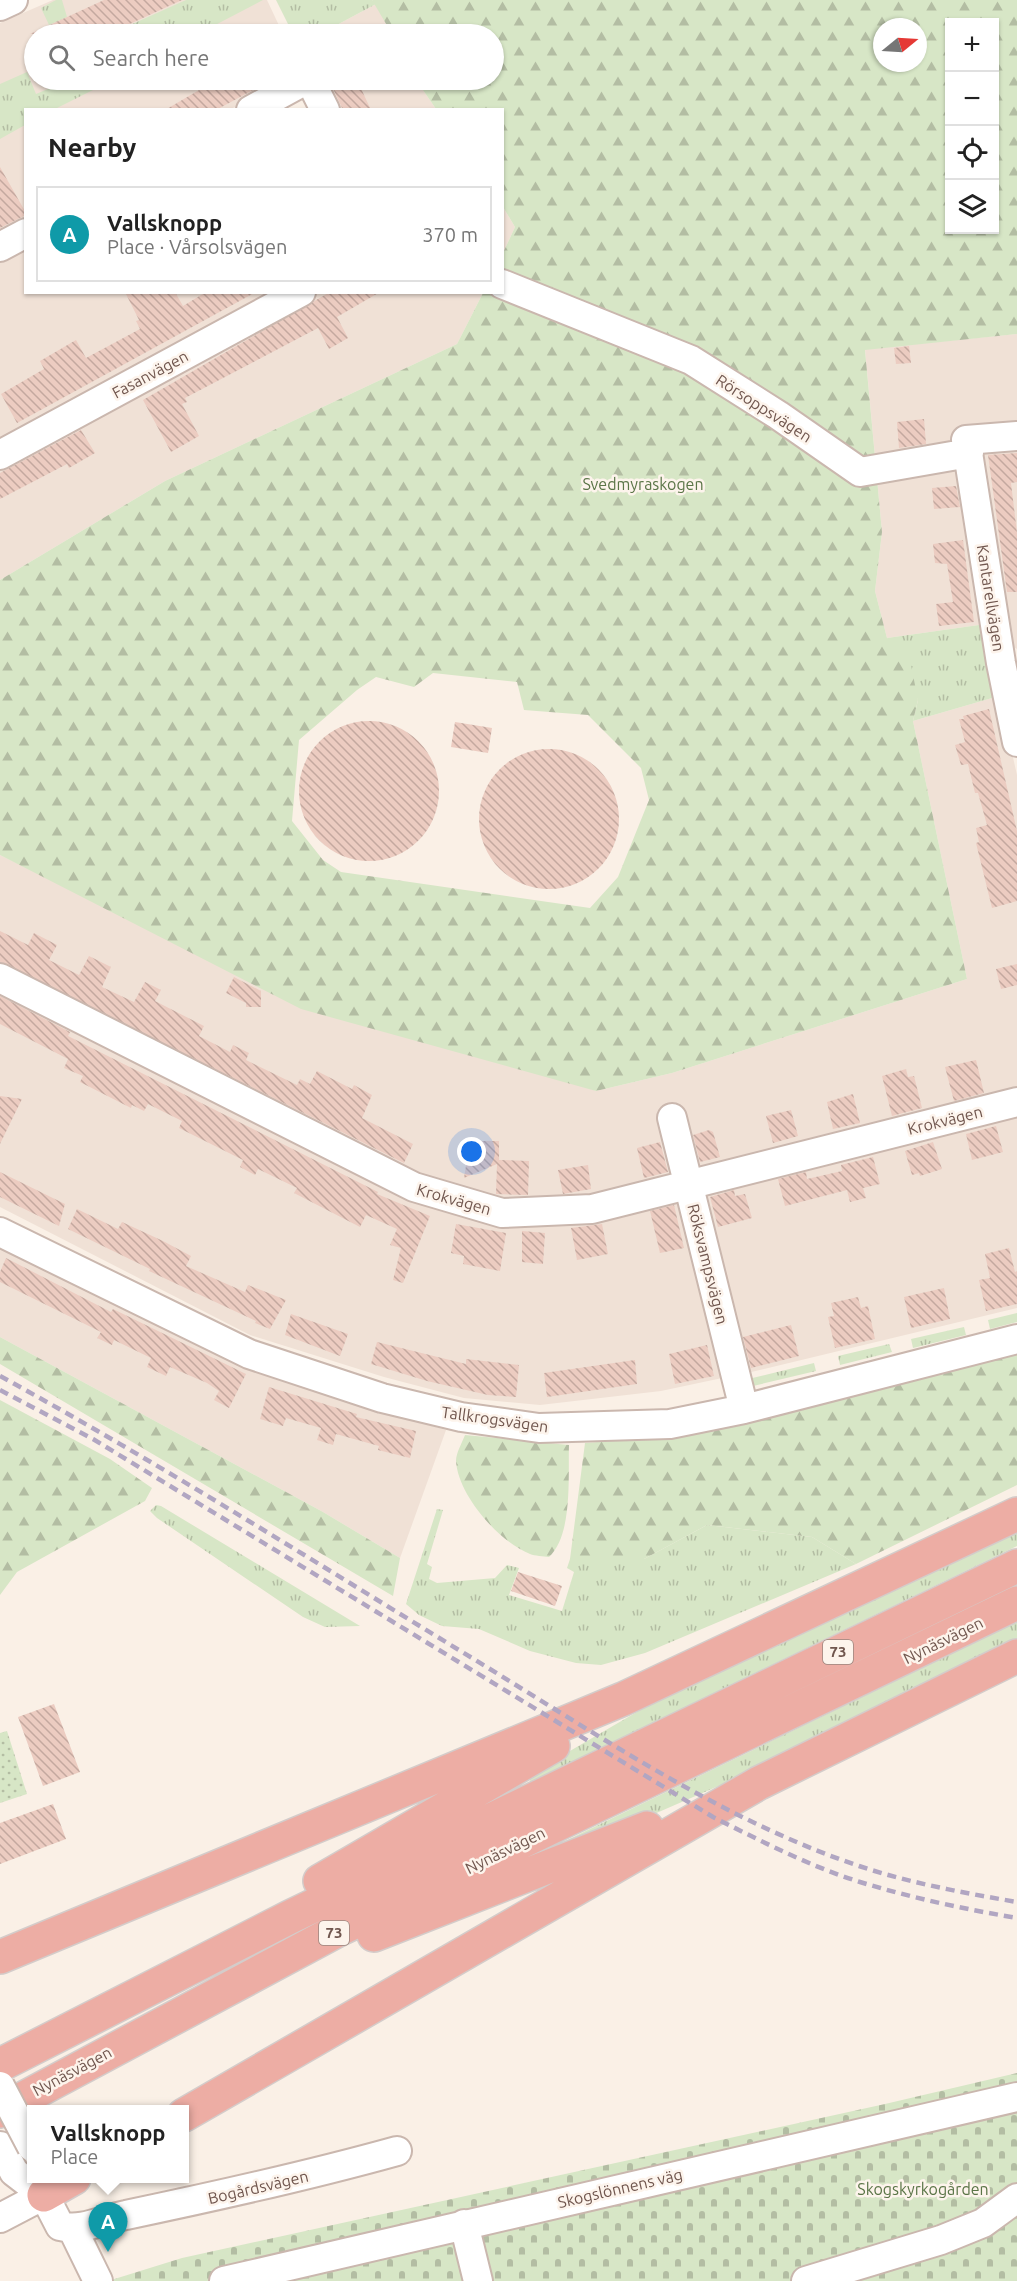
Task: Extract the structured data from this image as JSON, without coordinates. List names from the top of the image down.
{
  "streets": {
    "highway": ["Nynäsvägen", "73"],
    "street": [
      "Fasanvägen",
      "Rörsoppsvägen",
      "Kantarellvägen",
      "Krokvägen",
      "Röksvampsvägen",
      "Tallkrogsvägen",
      "Bogårdsvägen",
      "Skogslönnens väg"
    ]
  },
  "crossings": [
    ["Rörsoppsvägen", "Kantarellvägen"],
    ["Krokvägen", "Röksvampsvägen"],
    ["Röksvampsvägen", "Tallkrogsvägen"]
  ],
  "parks": ["Svedmyraskogen", "Skogskyrkogården"],
  "north": "right",
  "page": {
    "map_buttons": ["+", "−"],
    "search": "Search here",
    "heading": "Nearby",
    "list": [
      {
        "mark": "A",
        "name": "Vallsknopp",
        "note": "Place · Vårsolsvägen",
        "value": "370 m"
      }
    ],
    "popup": ["Vallsknopp", "Place"],
    "pins": "A"
  }
}
